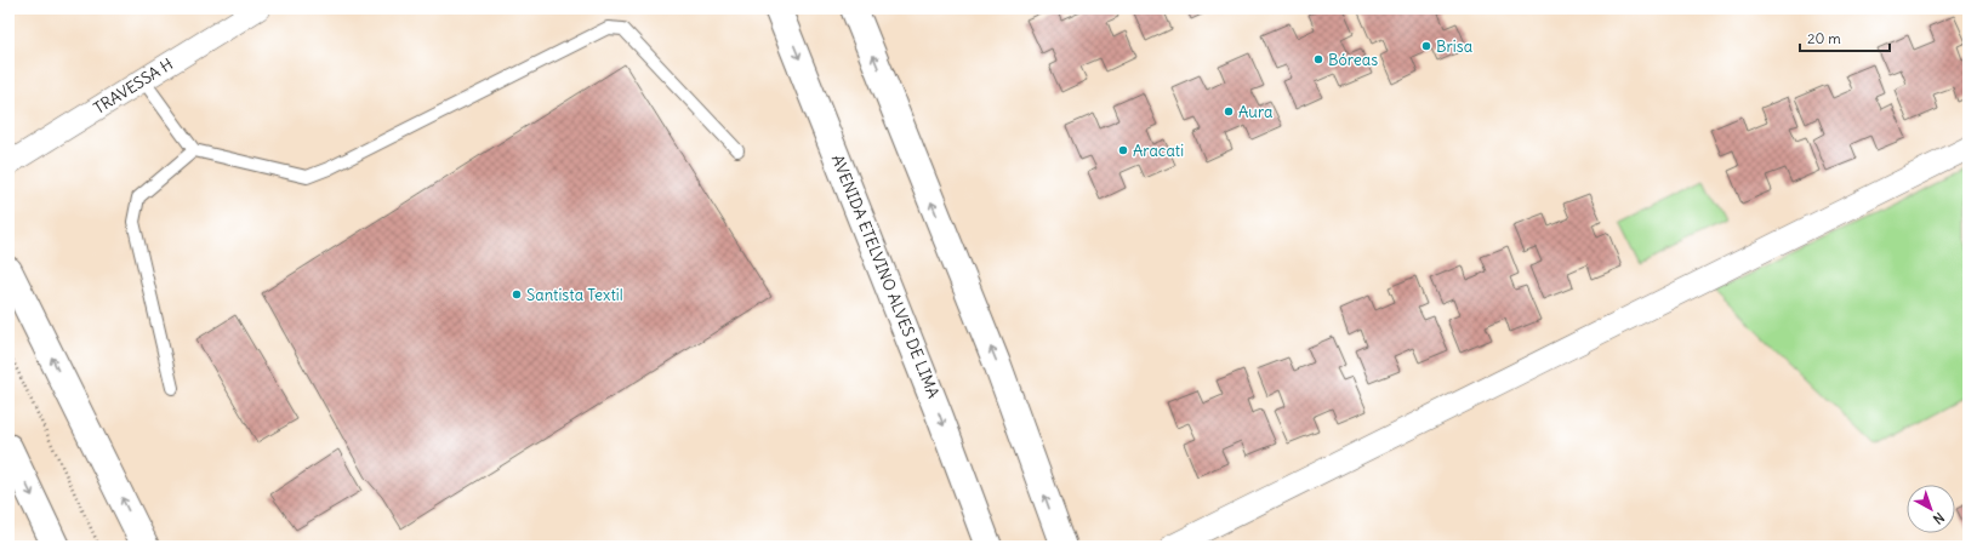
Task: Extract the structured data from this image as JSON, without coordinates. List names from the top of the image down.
{
  "streets": {
    "main road": ["AVENIDA ETELVINO ALVES DE LIMA"],
    "street": ["TRAVESSA H"]
  },
  "places": [
    "Brisa",
    "Bóreas",
    "Aura",
    "Aracati",
    "Santista Textil"
  ],
  "scale_bar": "20 m",
  "north": "bottom right"
}
